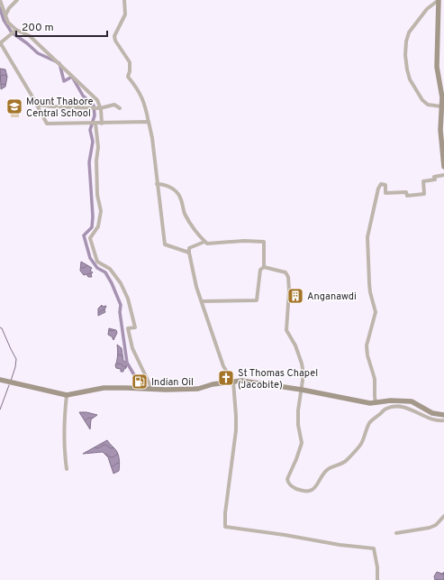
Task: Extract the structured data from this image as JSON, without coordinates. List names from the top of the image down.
{
  "places": {
    "school or university": ["Mount Thabore Central School"],
    "building": ["Anganawdi"],
    "church": ["St Thomas Chapel (Jacobite)"],
    "fuel station": ["Indian Oil"]
  },
  "scale_bar": "200 m"
}
